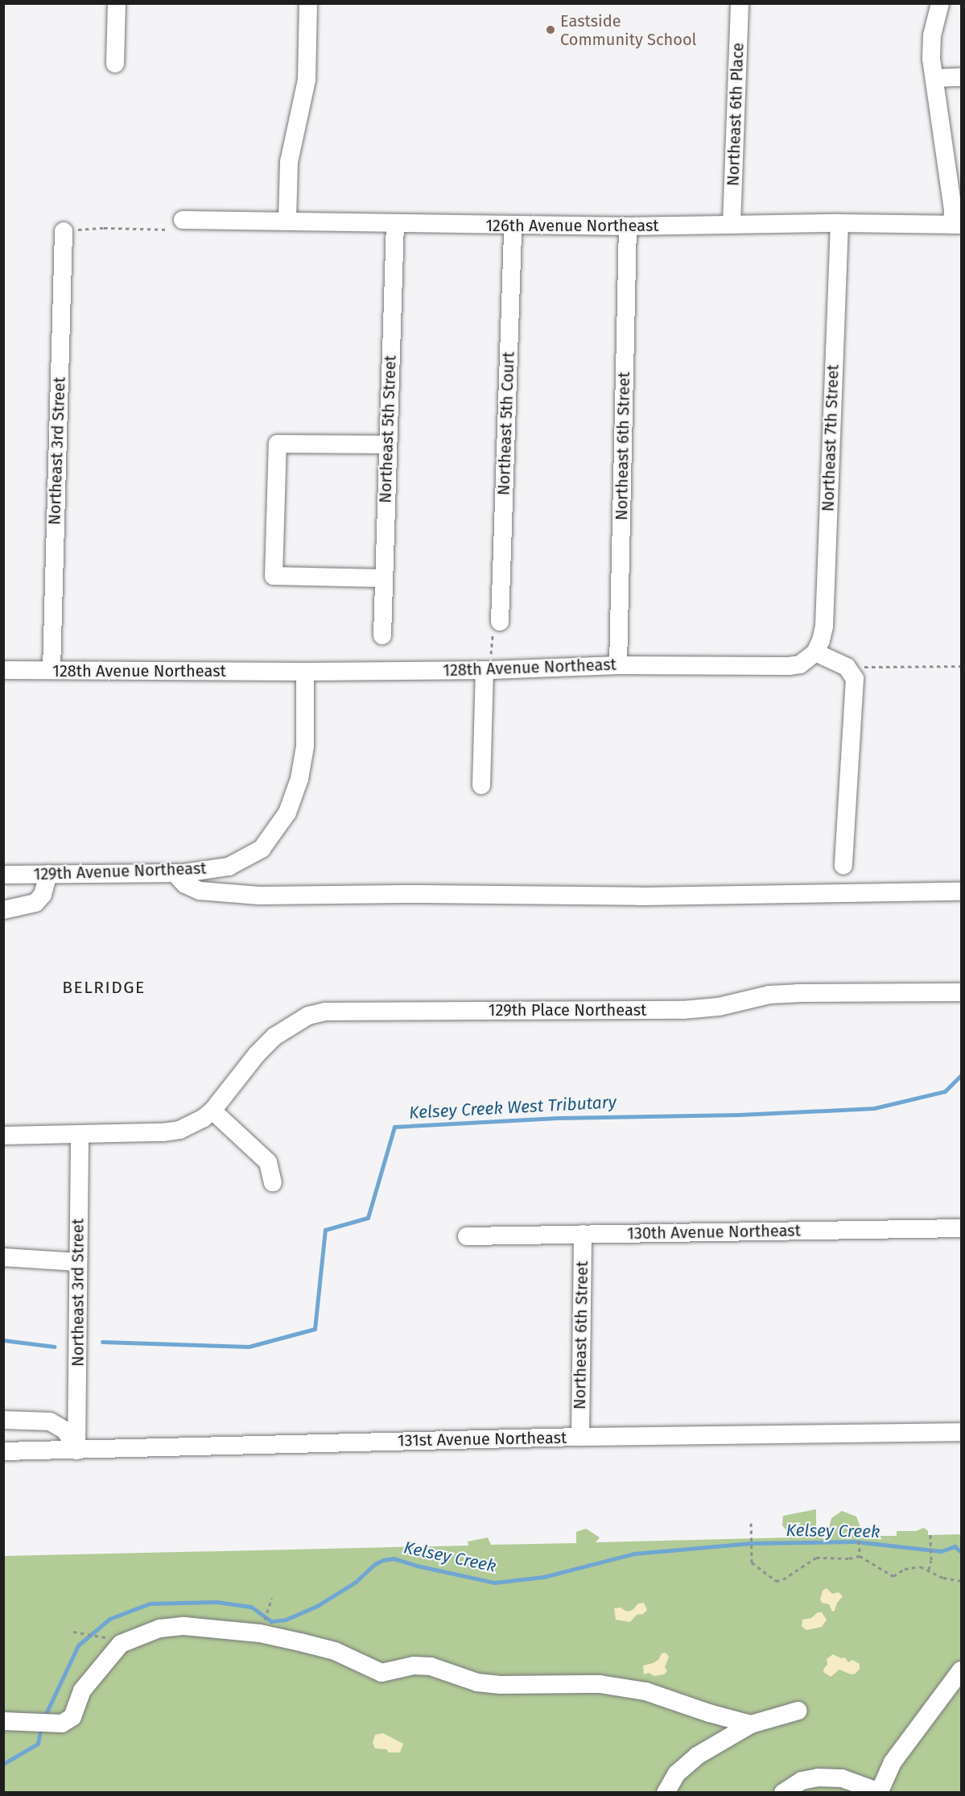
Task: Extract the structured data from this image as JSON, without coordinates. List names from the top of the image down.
{
  "streets": {
    "street": [
      "Northeast 6th Place",
      "126th Avenue Northeast",
      "Northeast 5th Court",
      "Northeast 5th Street",
      "Northeast 7th Street",
      "Northeast 6th Street",
      "Northeast 3rd Street",
      "128th Avenue Northeast",
      "129th Avenue Northeast",
      "129th Place Northeast",
      "130th Avenue Northeast",
      "131st Avenue Northeast"
    ]
  },
  "crossings": [
    ["Northeast 6th Place", "126th Avenue Northeast"],
    ["126th Avenue Northeast", "Northeast 5th Court"],
    ["126th Avenue Northeast", "Northeast 5th Street"],
    ["126th Avenue Northeast", "Northeast 7th Street"],
    ["126th Avenue Northeast", "Northeast 6th Street"],
    ["Northeast 7th Street", "128th Avenue Northeast"],
    ["Northeast 6th Street", "128th Avenue Northeast"],
    ["Northeast 6th Street", "130th Avenue Northeast"],
    ["Northeast 6th Street", "131st Avenue Northeast"],
    ["Northeast 3rd Street", "128th Avenue Northeast"],
    ["Northeast 3rd Street", "131st Avenue Northeast"],
    ["128th Avenue Northeast", "129th Avenue Northeast"]
  ],
  "districts": ["BELRIDGE"],
  "water": ["Kelsey Creek West Tributary", "Kelsey Creek"],
  "places": ["Eastside Community School"]
}
